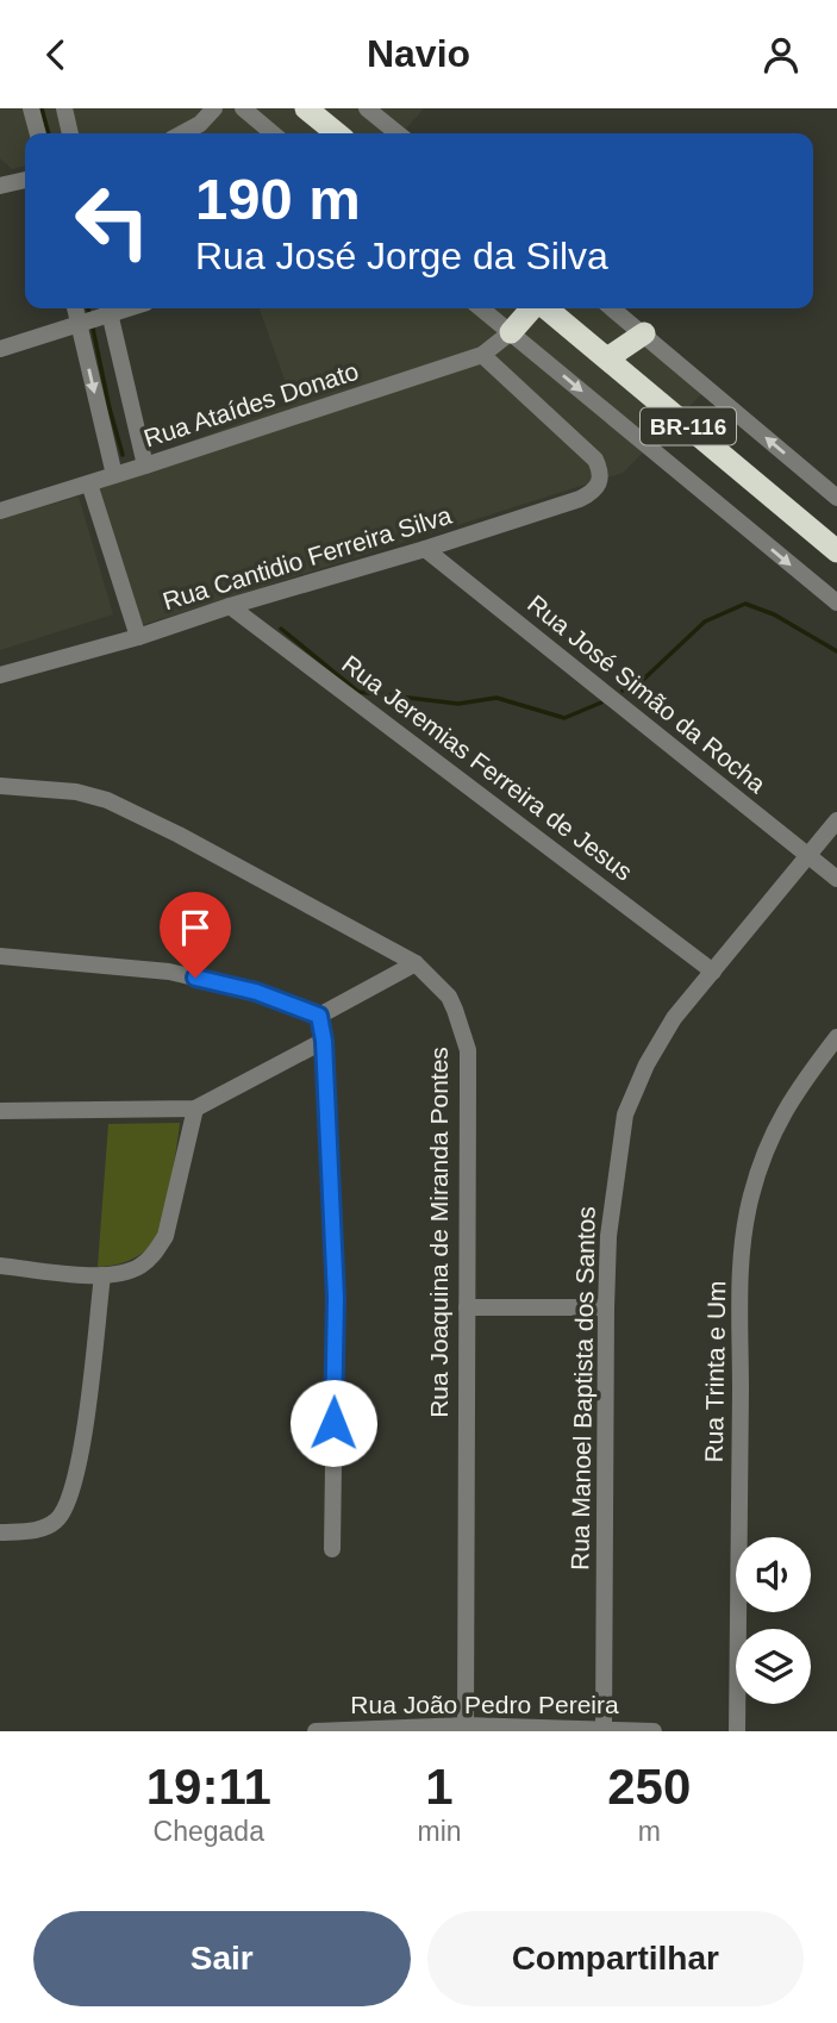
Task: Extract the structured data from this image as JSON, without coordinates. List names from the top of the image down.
{
  "streets": {
    "highway": ["BR-116"],
    "street": [
      "Rua Ataídes Donato",
      "Rua Cantidio Ferreira Silva",
      "Rua José Simão da Rocha",
      "Rua Jeremias Ferreira de Jesus",
      "Rua Joaquina de Miranda Pontes",
      "Rua Trinta e Um",
      "Rua Manoel Baptista dos Santos",
      "Rua João Pedro Pereira"
    ]
  },
  "crossings": [
    ["Rua Ataídes Donato", "Rua Cantidio Ferreira Silva"],
    ["Rua Cantidio Ferreira Silva", "Rua José Simão da Rocha"],
    ["Rua Cantidio Ferreira Silva", "Rua Jeremias Ferreira de Jesus"],
    ["Rua José Simão da Rocha", "Rua Manoel Baptista dos Santos"],
    ["Rua Jeremias Ferreira de Jesus", "Rua Manoel Baptista dos Santos"],
    ["Rua Joaquina de Miranda Pontes", "Rua João Pedro Pereira"],
    ["Rua Manoel Baptista dos Santos", "Rua João Pedro Pereira"]
  ],
  "page": {
    "header": "Navio",
    "turn": ["190 m", "Rua José Jorge da Silva"],
    "eta": [
      "19:11",
      "Chegada",
      "1",
      "min",
      "250",
      "m"
    ],
    "buttons": ["Sair", "Compartilhar"]
  }
}
